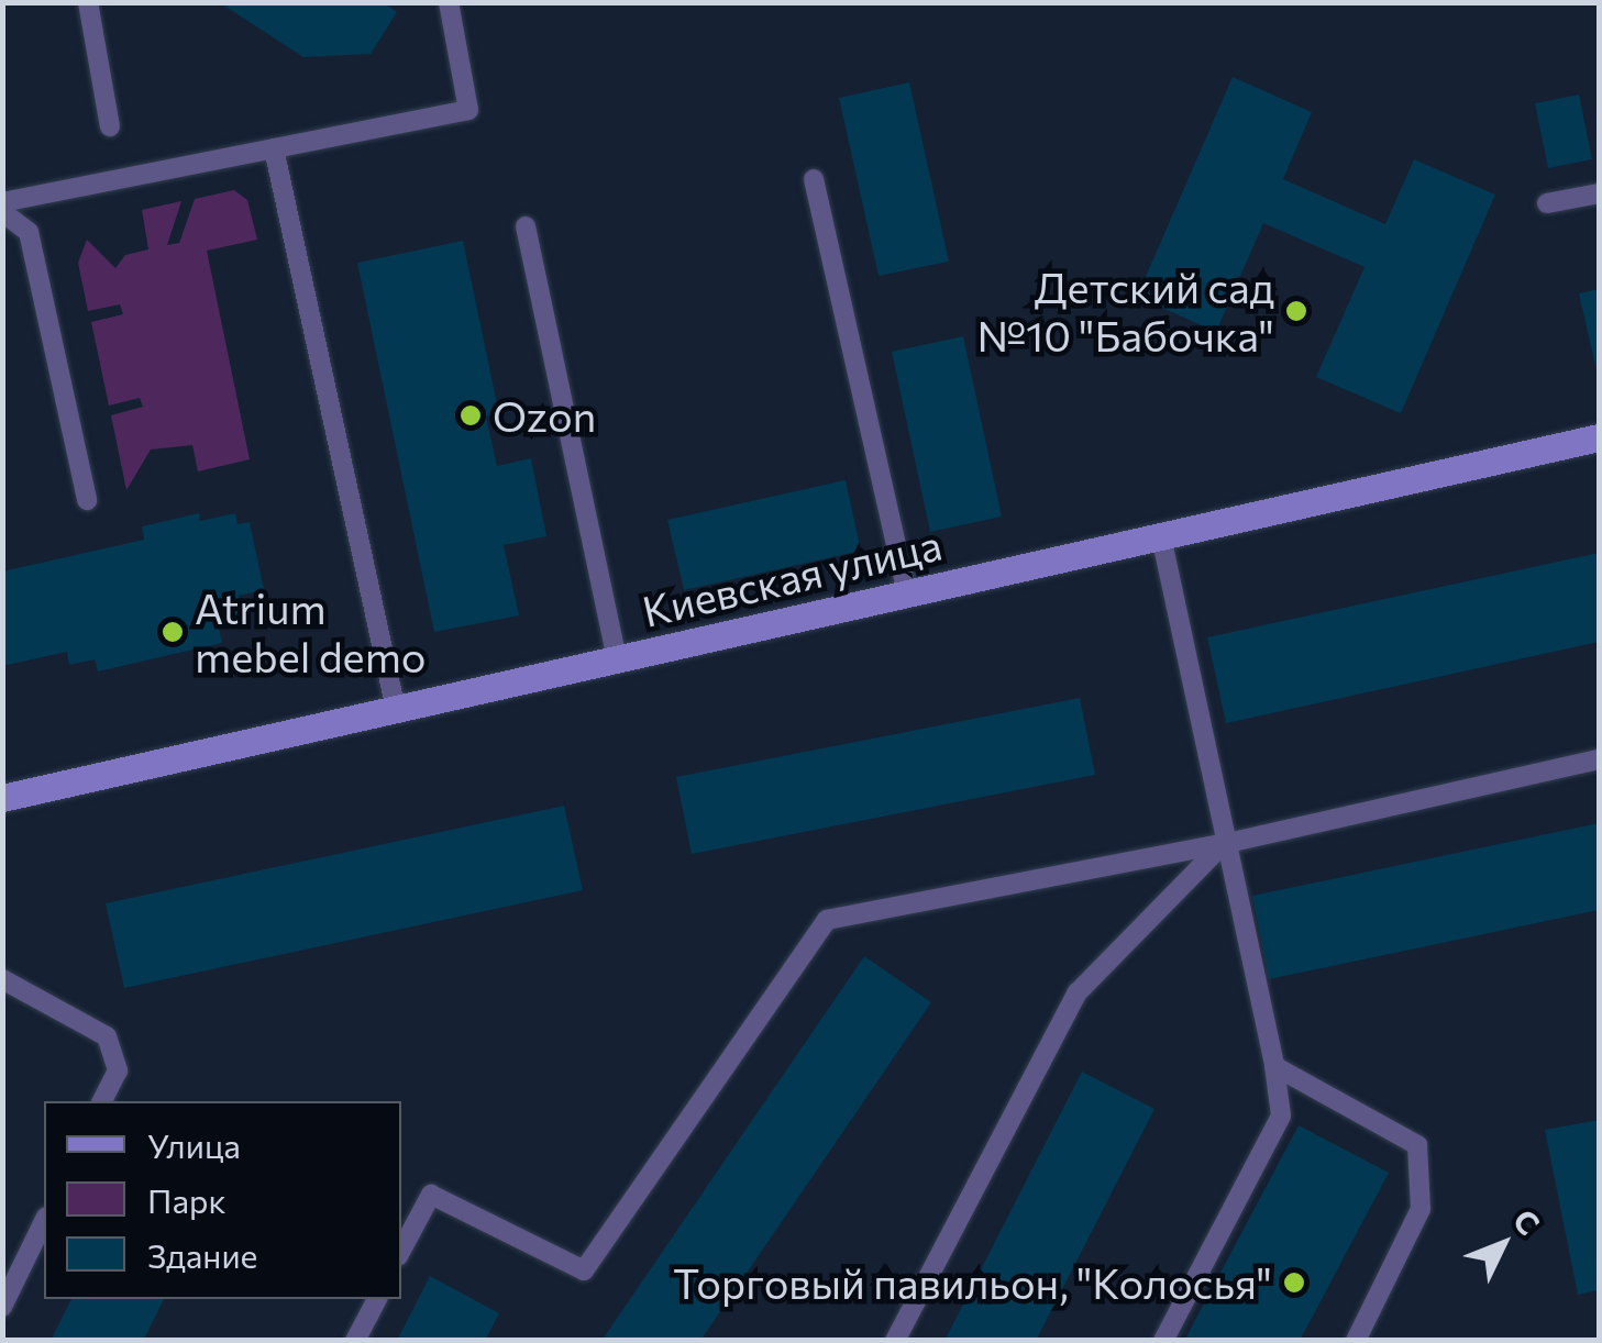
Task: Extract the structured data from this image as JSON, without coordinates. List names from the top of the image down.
{
  "streets": {
    "main road": ["Киевская улица"]
  },
  "places": [
    "Детский сад №10 \"Бабочка\"",
    "Ozon",
    "Atrium mebel demo",
    "Торговый павильон, \"Колосья\""
  ],
  "legend": ["Улица", "Парк", "Здание"],
  "north": "top right"
}
